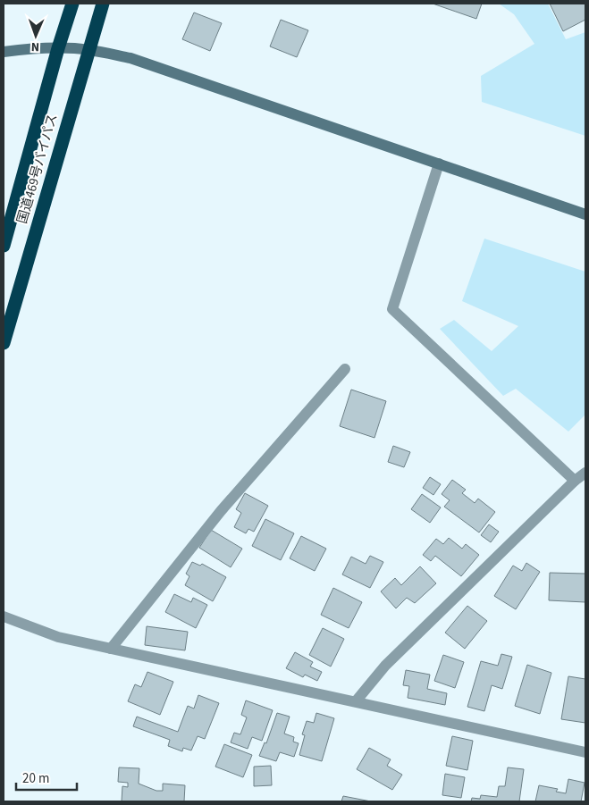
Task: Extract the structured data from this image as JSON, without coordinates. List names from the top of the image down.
{
  "streets": {
    "highway": ["国道469号バイパス"]
  },
  "scale_bar": "20 m",
  "north": "bottom"
}
